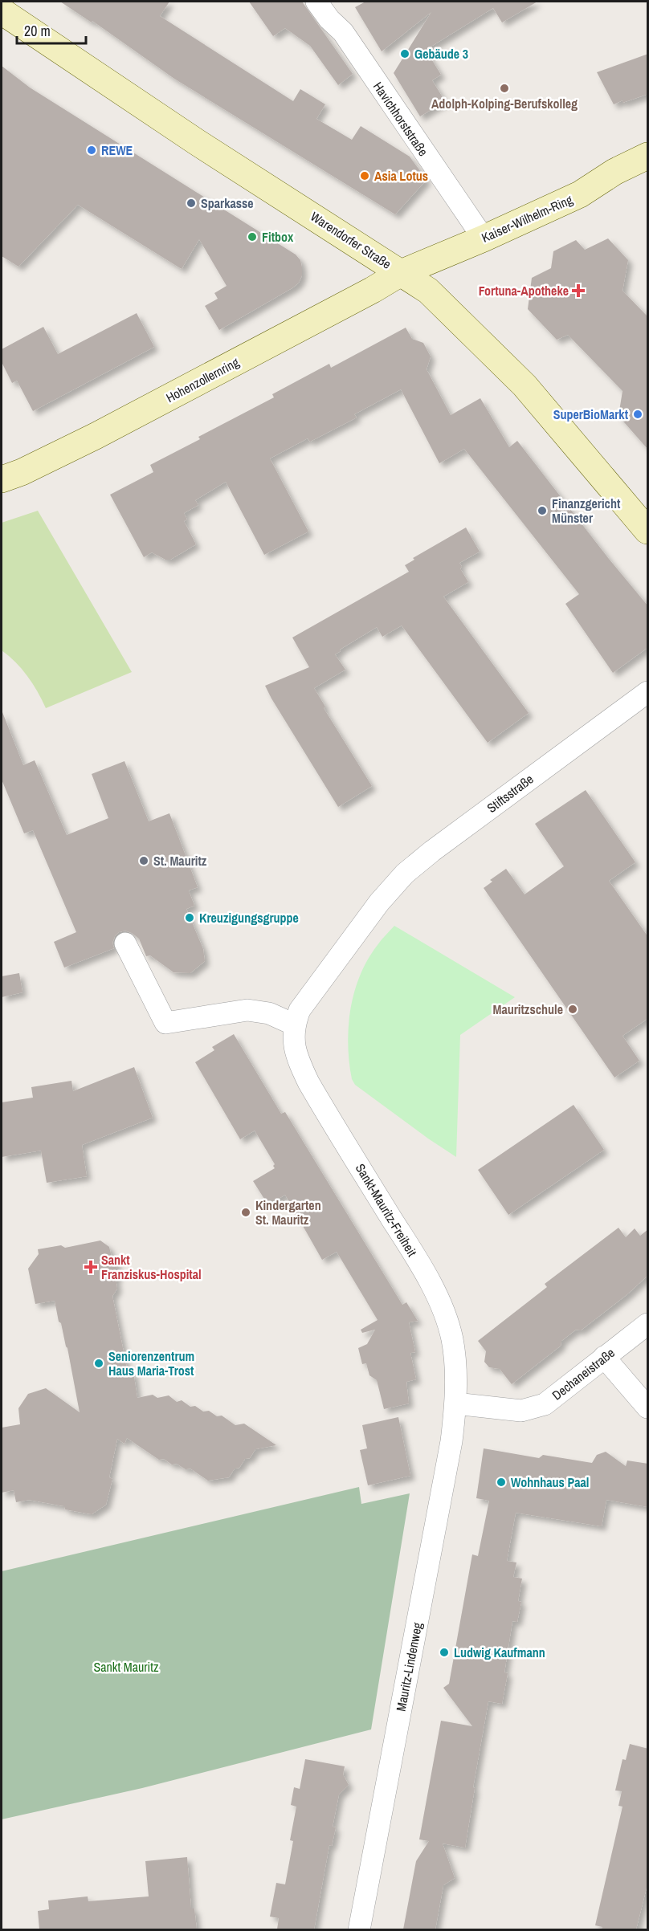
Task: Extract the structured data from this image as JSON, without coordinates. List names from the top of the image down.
{
  "streets": {
    "main road": ["Kaiser-Wilhelm-Ring", "Warendorfer Straße", "Hohenzollernring"],
    "street": [
      "Havichhorststraße",
      "Stiftsstraße",
      "Sankt-Mauritz-Freiheit",
      "Dechaneistraße",
      "Mauritz-Lindenweg"
    ]
  },
  "crossings": [
    ["Havichhorststraße", "Kaiser-Wilhelm-Ring"],
    ["Kaiser-Wilhelm-Ring", "Warendorfer Straße"],
    ["Kaiser-Wilhelm-Ring", "Hohenzollernring"],
    ["Warendorfer Straße", "Hohenzollernring"],
    ["Stiftsstraße", "Sankt-Mauritz-Freiheit"],
    ["Sankt-Mauritz-Freiheit", "Dechaneistraße"],
    ["Sankt-Mauritz-Freiheit", "Mauritz-Lindenweg"],
    ["Dechaneistraße", "Mauritz-Lindenweg"]
  ],
  "parks": ["Sankt Mauritz"],
  "places": {
    "other": [
      "Gebäude 3",
      "Adolph-Kolping-Berufskolleg",
      "REWE",
      "Asia Lotus",
      "Sparkasse",
      "Fitbox",
      "SuperBioMarkt",
      "Finanzgericht Münster",
      "St. Mauritz",
      "Kreuzigungsgruppe",
      "Mauritzschule",
      "Kindergarten St. Mauritz",
      "Seniorenzentrum Haus Maria-Trost",
      "Wohnhaus Paal",
      "Ludwig Kaufmann"
    ],
    "health": ["Fortuna-Apotheke", "Sankt Franziskus-Hospital"]
  },
  "scale_bar": "20 m"
}
